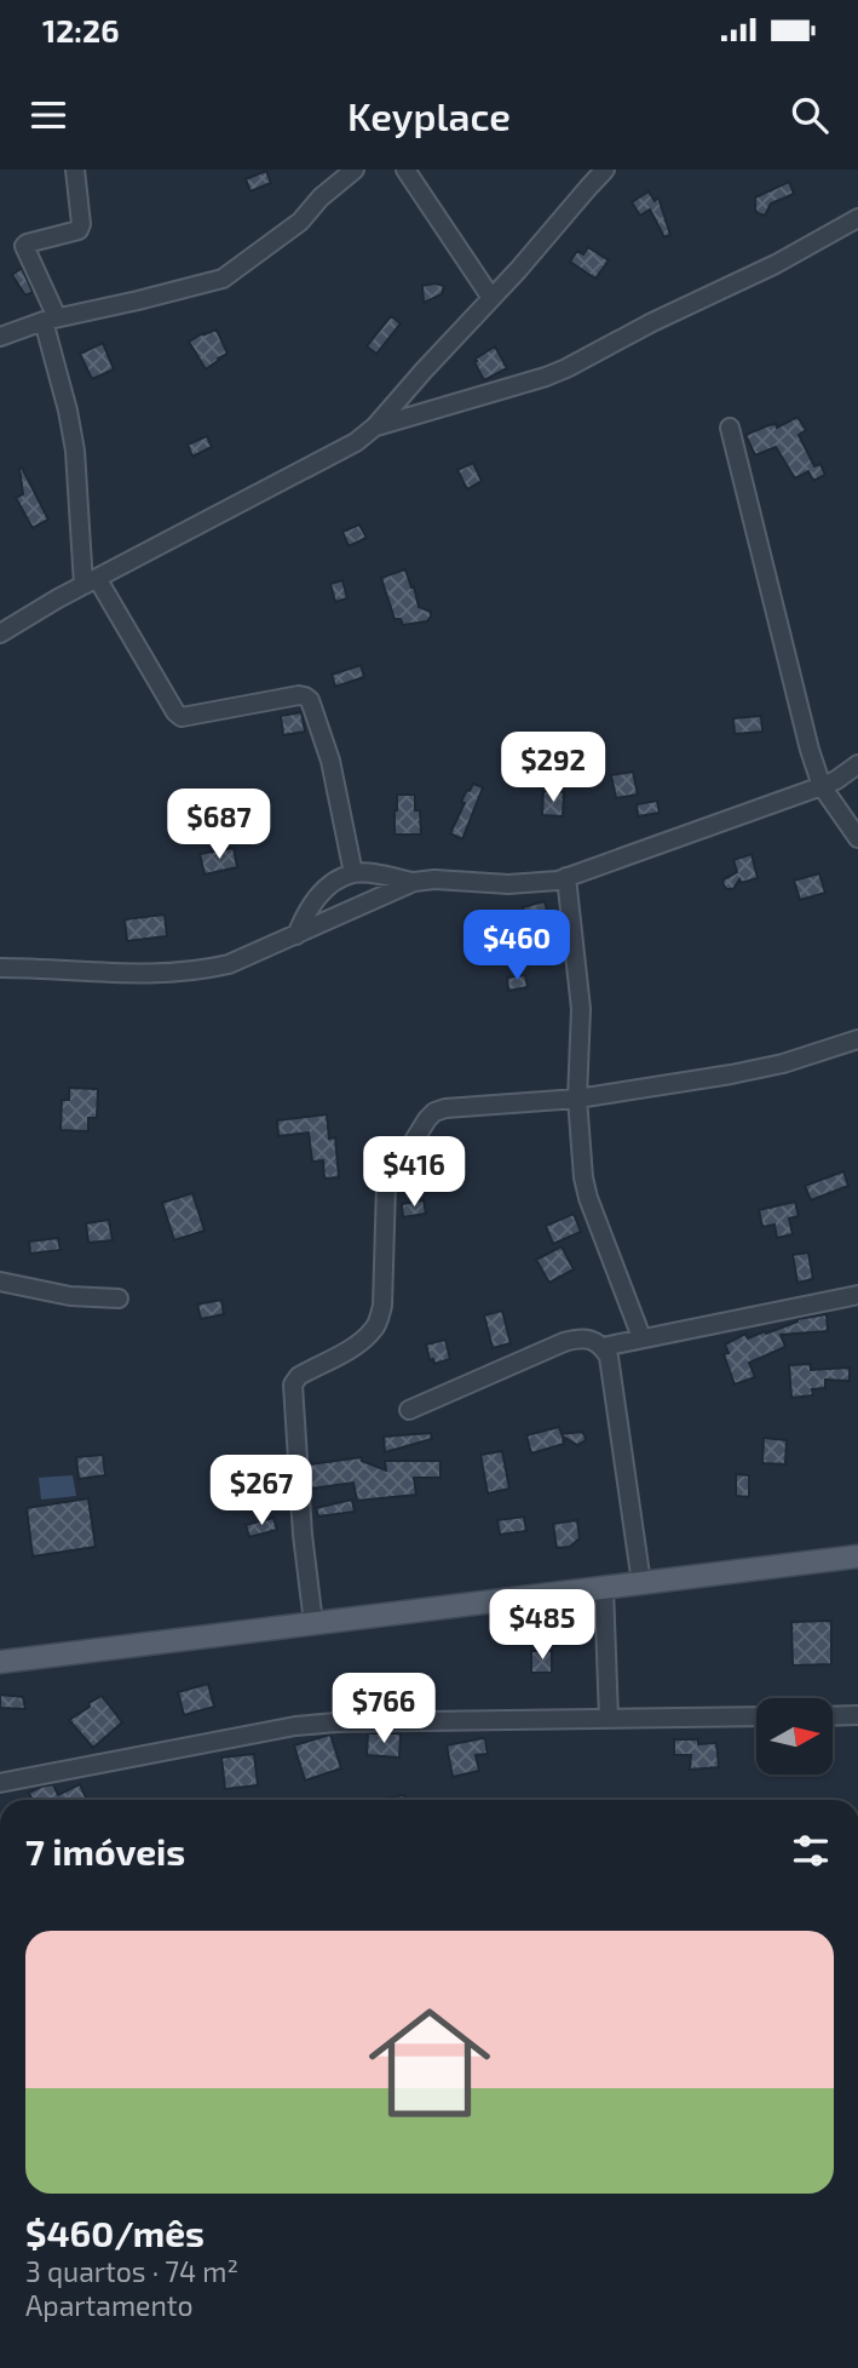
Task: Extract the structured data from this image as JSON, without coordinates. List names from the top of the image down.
{
  "north": "right",
  "page": {
    "status": "12:26",
    "header": "Keyplace",
    "price": [
      "$292",
      "$687",
      "$460",
      "$416",
      "$267",
      "$485",
      "$766"
    ],
    "heading": "7 imóveis",
    "list": [
      {
        "name": "$460/mês",
        "note": "3 quartos · 74 m² · Apartamento"
      }
    ]
  }
}
